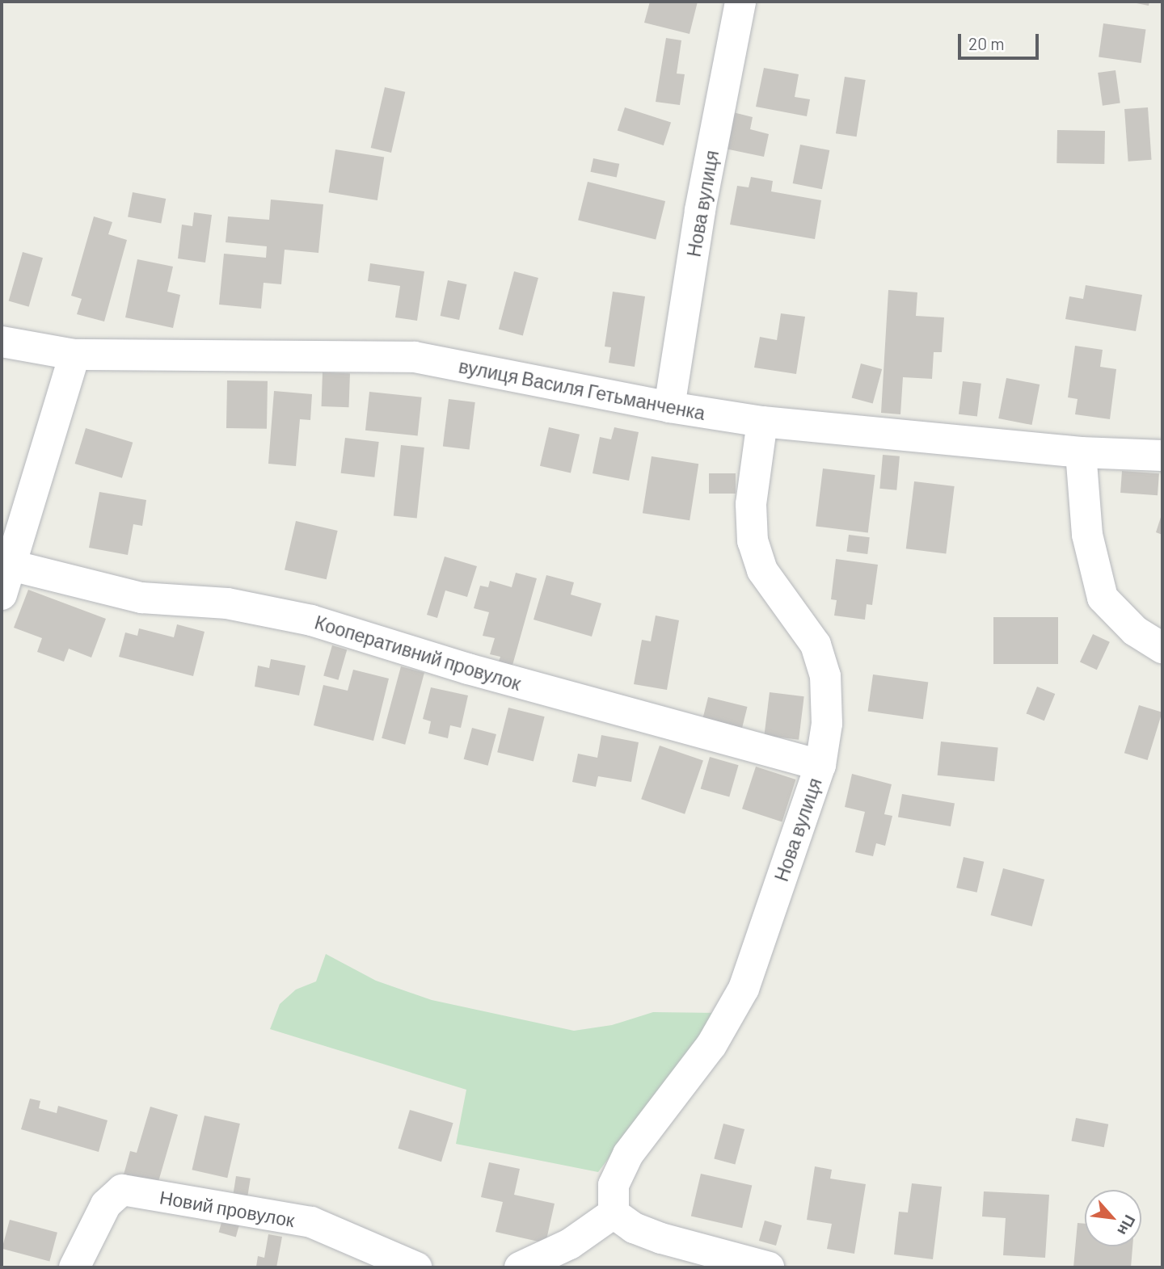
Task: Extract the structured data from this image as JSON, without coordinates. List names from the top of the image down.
{
  "streets": {
    "street": [
      "Нова вулиця",
      "вулиця Василя Гетьманченка",
      "Кооперативний провулок",
      "Новий провулок"
    ]
  },
  "crossings": [
    ["Нова вулиця", "вулиця Василя Гетьманченка"],
    ["Нова вулиця", "Кооперативний провулок"]
  ],
  "scale_bar": "20 m",
  "north": "bottom right"
}
